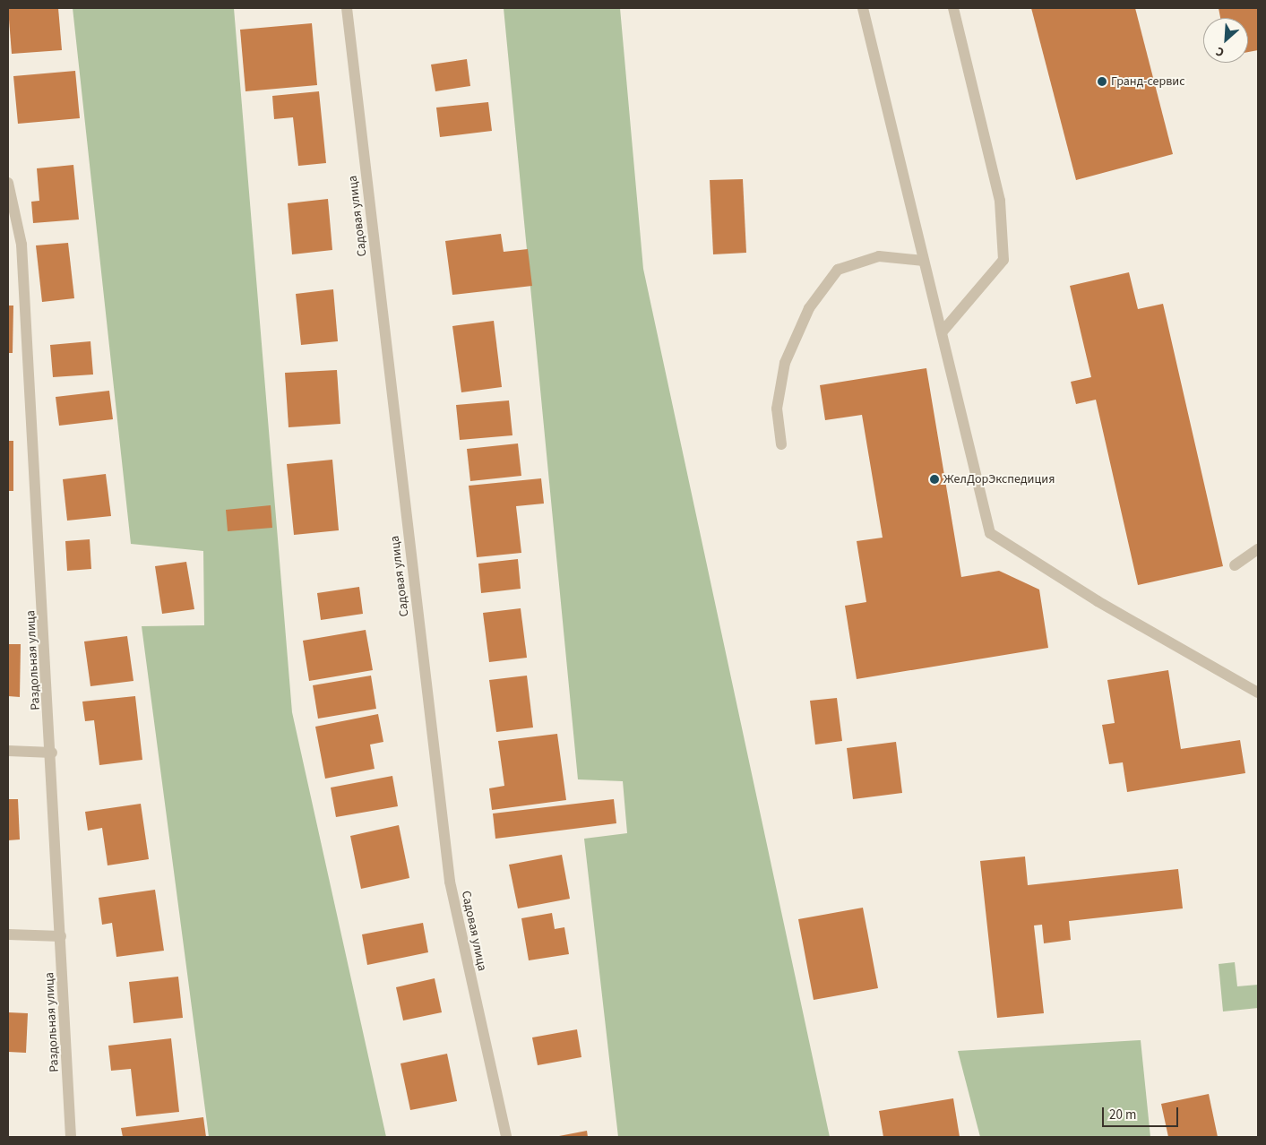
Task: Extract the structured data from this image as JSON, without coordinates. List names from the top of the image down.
{
  "streets": {
    "street": ["Садовая улица", "Раздольная улица"]
  },
  "places": ["Гранд-сервис", "ЖелДорЭкспедиция"],
  "scale_bar": "20 m",
  "north": "bottom left"
}
